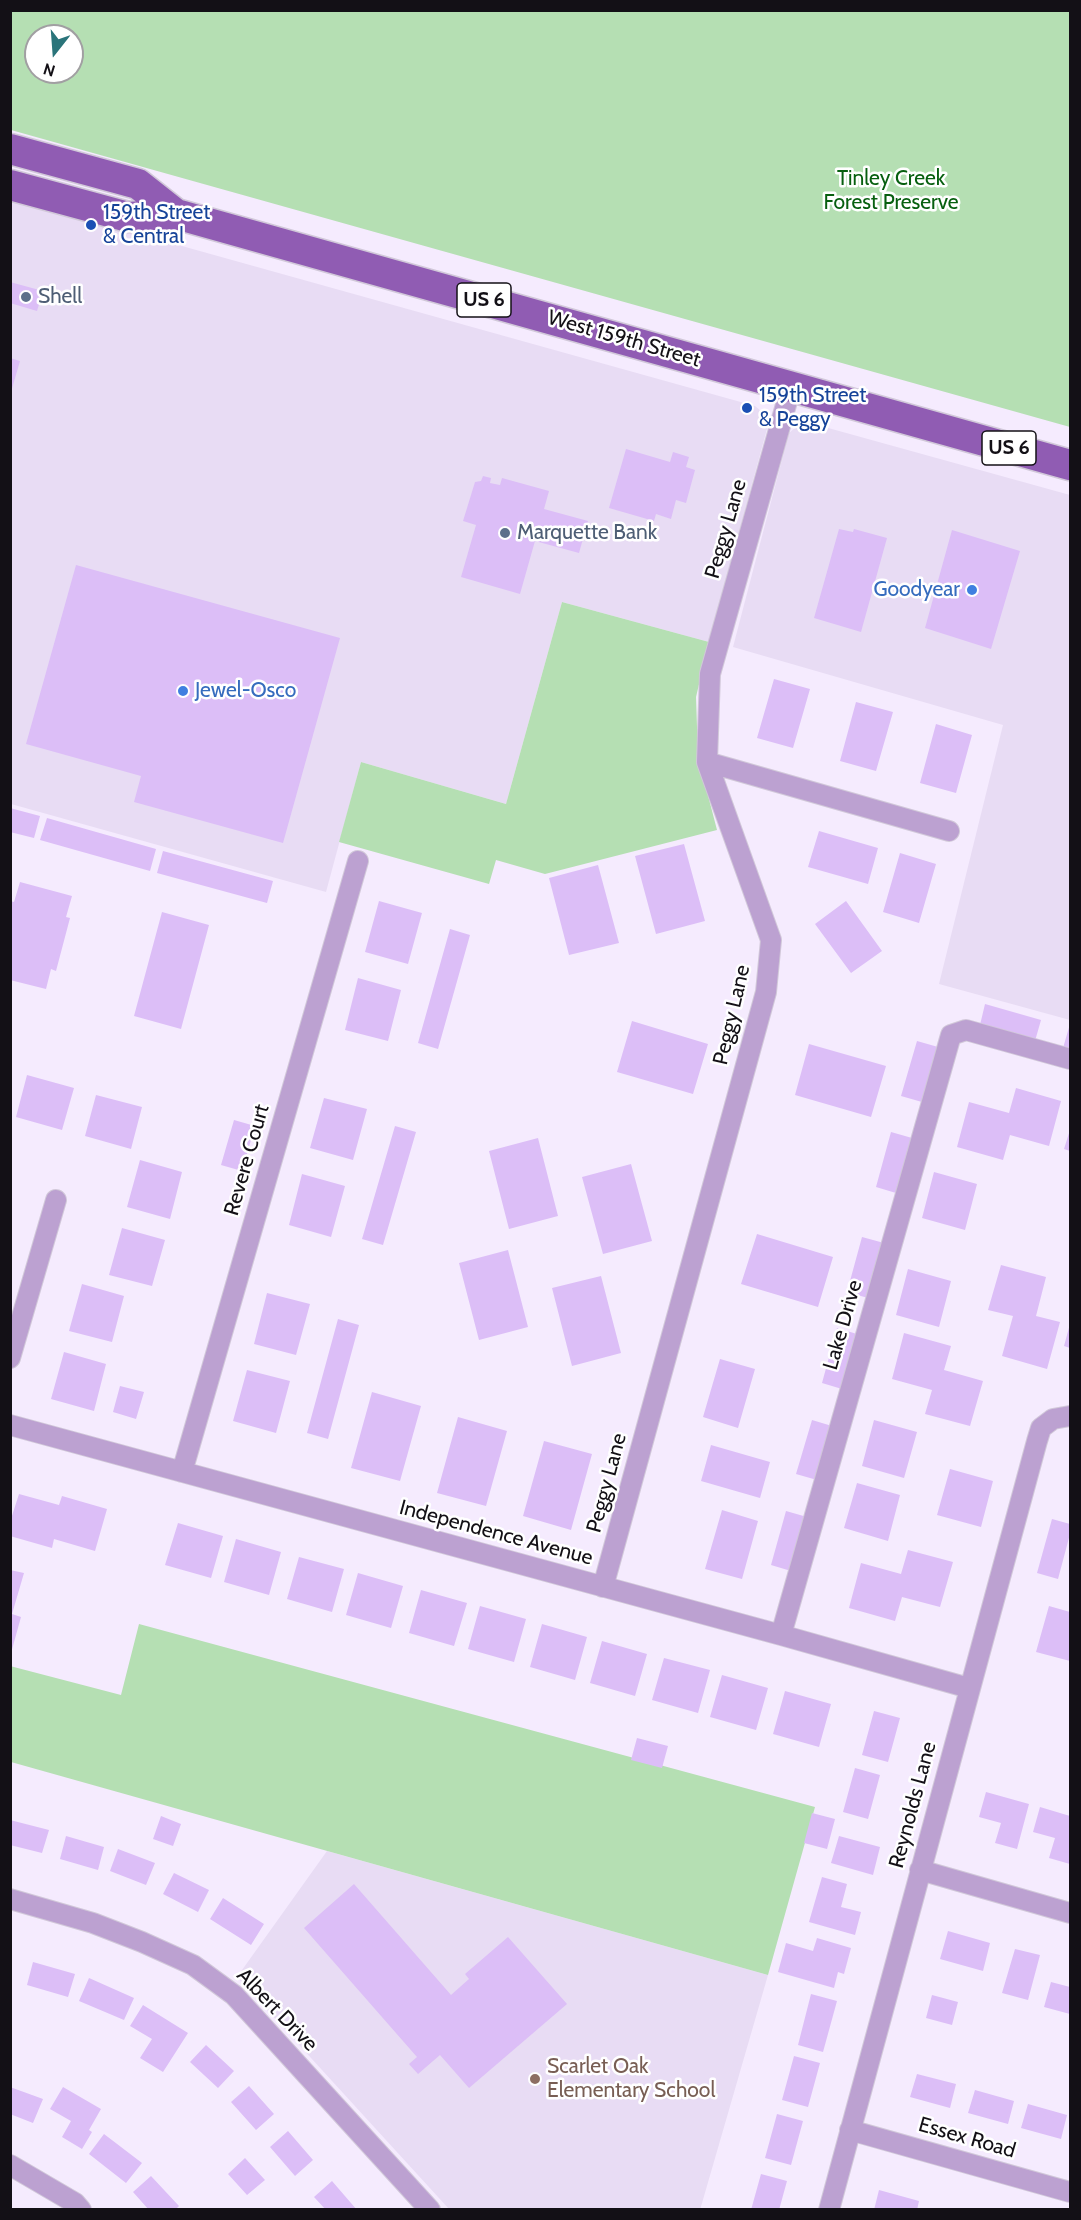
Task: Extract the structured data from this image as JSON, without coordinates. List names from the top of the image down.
{
  "streets": {
    "main road": ["US 6", "West 159th Street"],
    "street": [
      "Peggy Lane",
      "Revere Court",
      "Lake Drive",
      "Independence Avenue",
      "Reynolds Lane",
      "Albert Drive",
      "Essex Road"
    ]
  },
  "crossings": [
    ["West 159th Street", "Peggy Lane"],
    ["Peggy Lane", "Independence Avenue"],
    ["Revere Court", "Independence Avenue"],
    ["Lake Drive", "Independence Avenue"],
    ["Independence Avenue", "Reynolds Lane"],
    ["Reynolds Lane", "Essex Road"]
  ],
  "parks": ["Tinley Creek Forest Preserve"],
  "places": [
    "159th Street & Central",
    "Shell",
    "159th Street & Peggy",
    "Marquette Bank",
    "Goodyear",
    "Jewel-Osco",
    "Scarlet Oak Elementary School"
  ],
  "north": "bottom"
}
